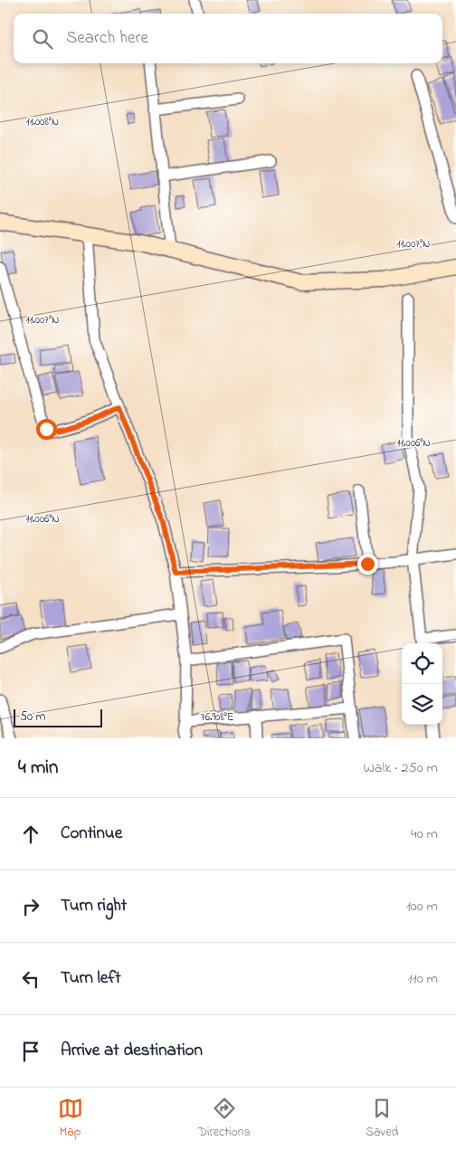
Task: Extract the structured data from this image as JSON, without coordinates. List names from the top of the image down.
{
  "scale_bar": "50 m",
  "page": {
    "search": "Search here",
    "scale": "50 m",
    "heading": ["4 min", "Walk · 250 m"],
    "list": [
      ["Continue", "40 m"],
      ["Turn right", "100 m"],
      ["Turn left", "110 m"],
      "Arrive at destination"
    ],
    "nav": ["Map", "Directions", "Saved"]
  },
  "coordinates": [
    "11.008°N",
    "11.007°N",
    "11.006°N",
    "76.908°E"
  ]
}
